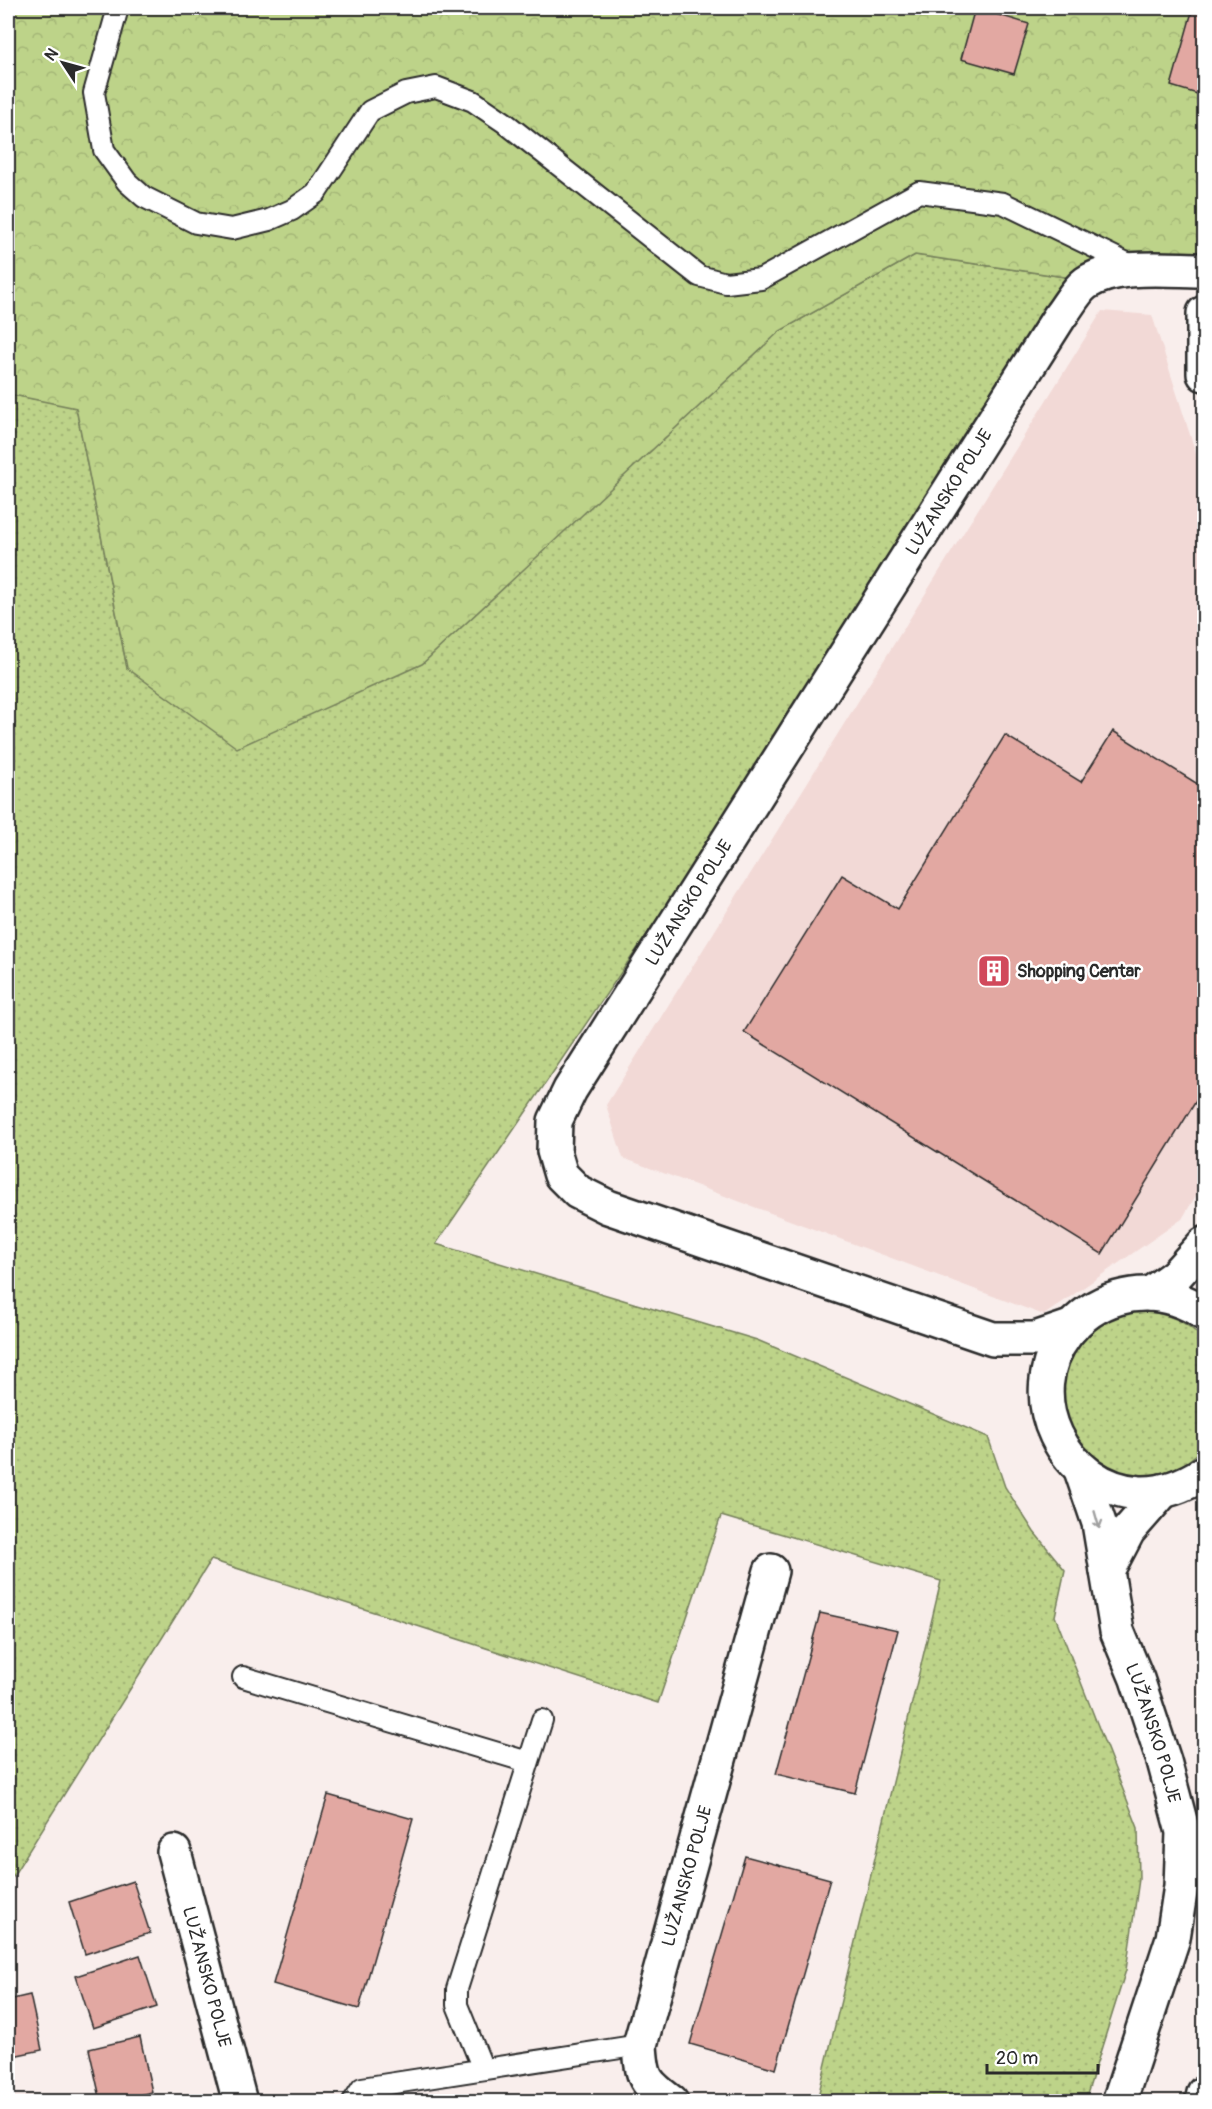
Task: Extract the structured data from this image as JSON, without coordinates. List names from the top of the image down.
{
  "streets": {
    "main road": ["LUŽANSKO POLJE"]
  },
  "places": {
    "building": ["Shopping Centar"]
  },
  "scale_bar": "20 m",
  "north": "top left"
}
